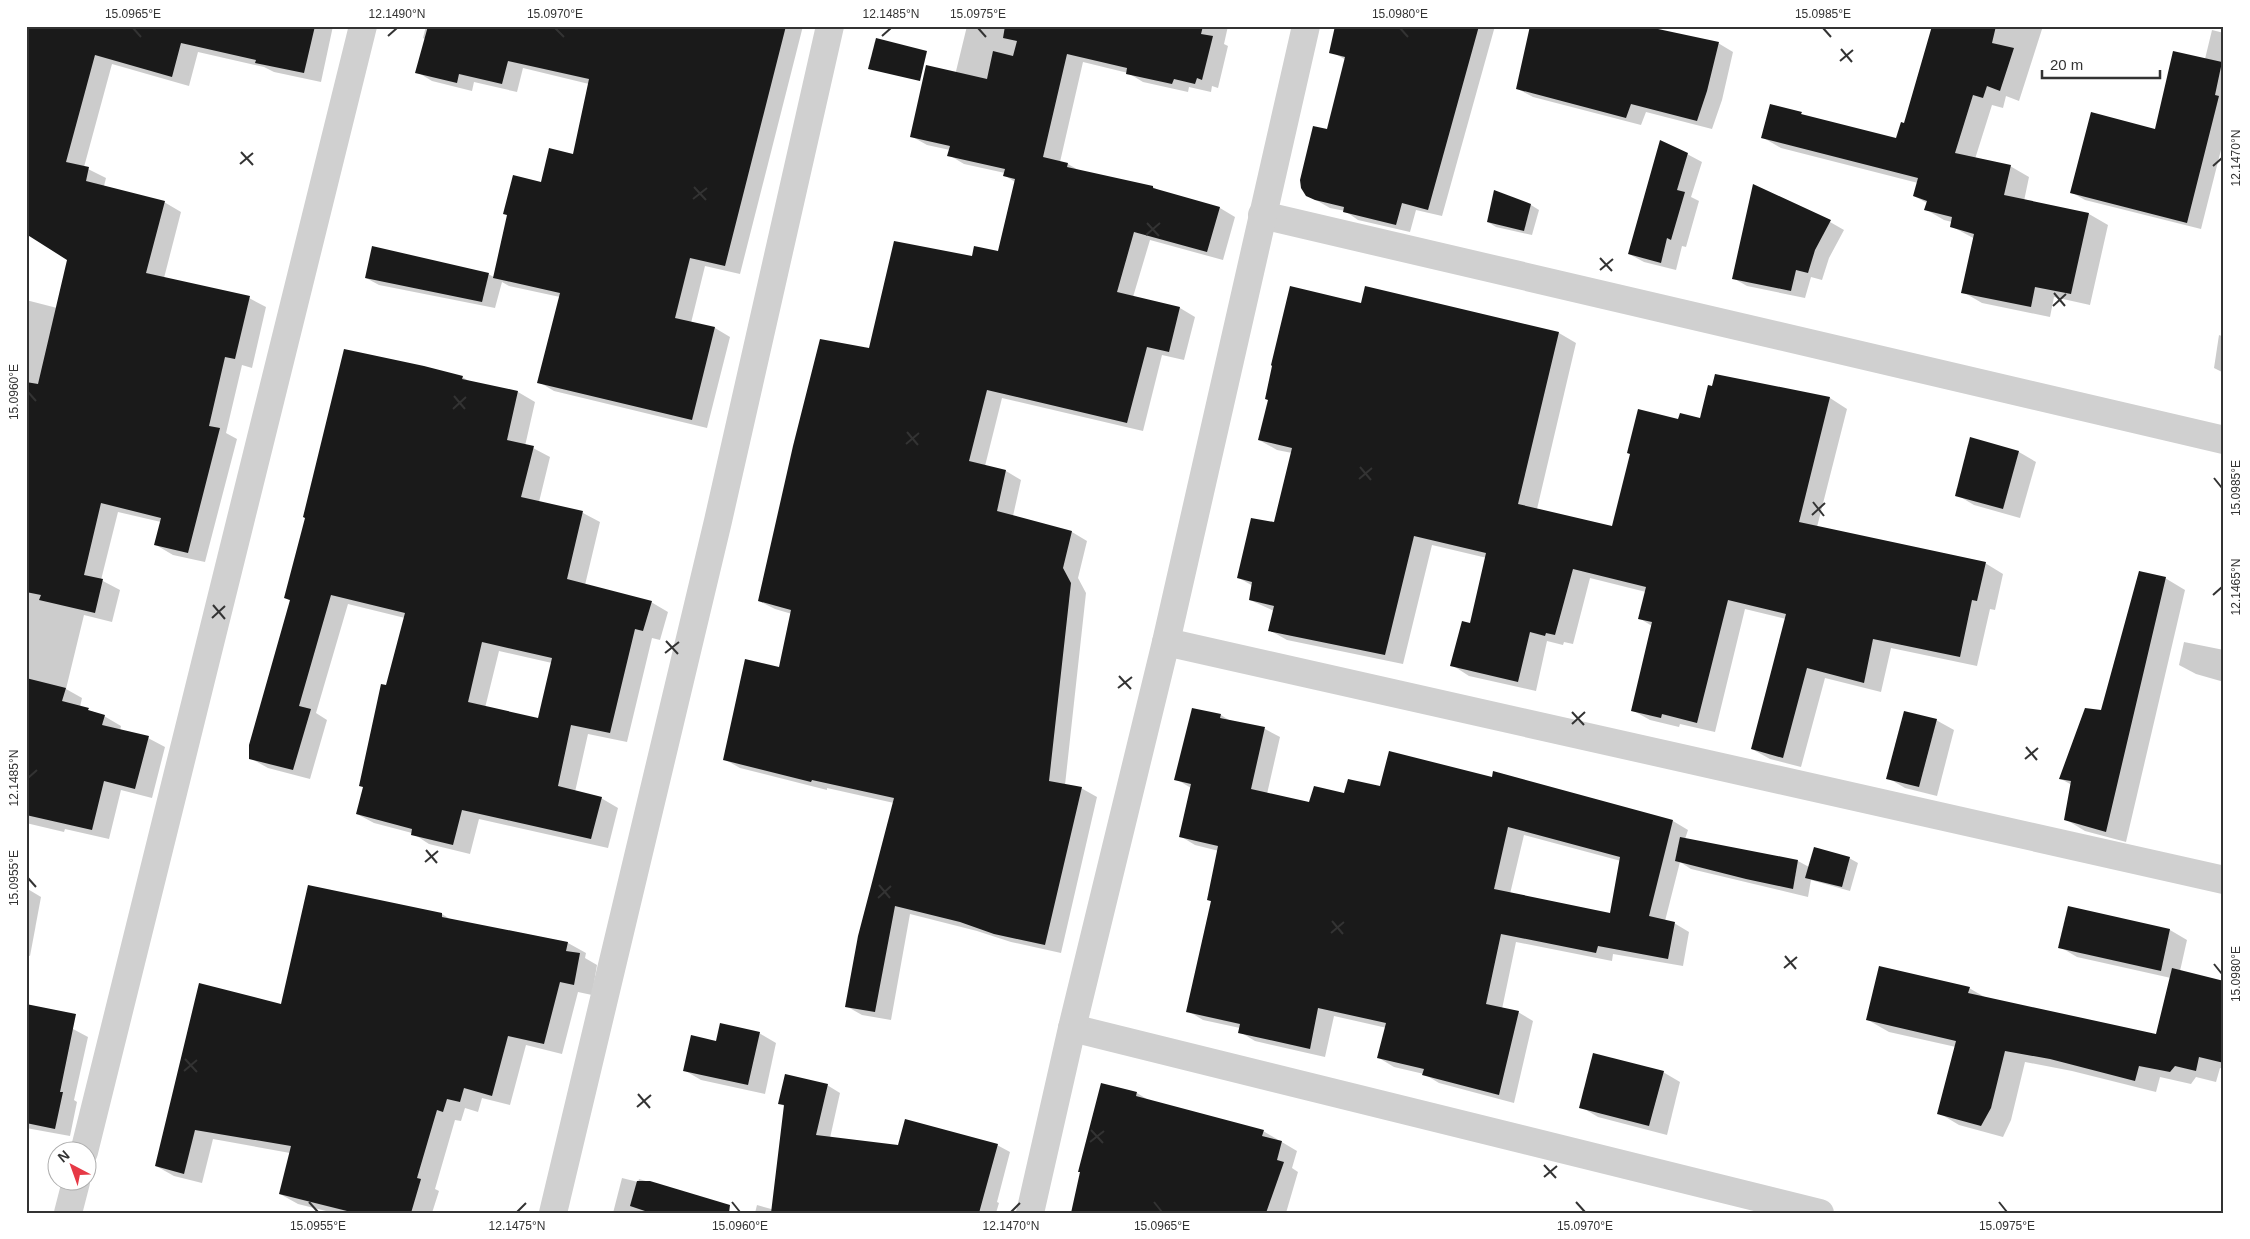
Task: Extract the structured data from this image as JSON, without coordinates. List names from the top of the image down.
{
  "scale_bar": "20 m",
  "north": "top left",
  "coordinates": [
    "15.0965°E",
    "12.1490°N",
    "15.0970°E",
    "12.1485°N",
    "15.0975°E",
    "15.0980°E",
    "15.0985°E",
    "12.1470°N",
    "15.0960°E",
    "12.1465°N",
    "15.0955°E",
    "12.1475°N"
  ]
}
